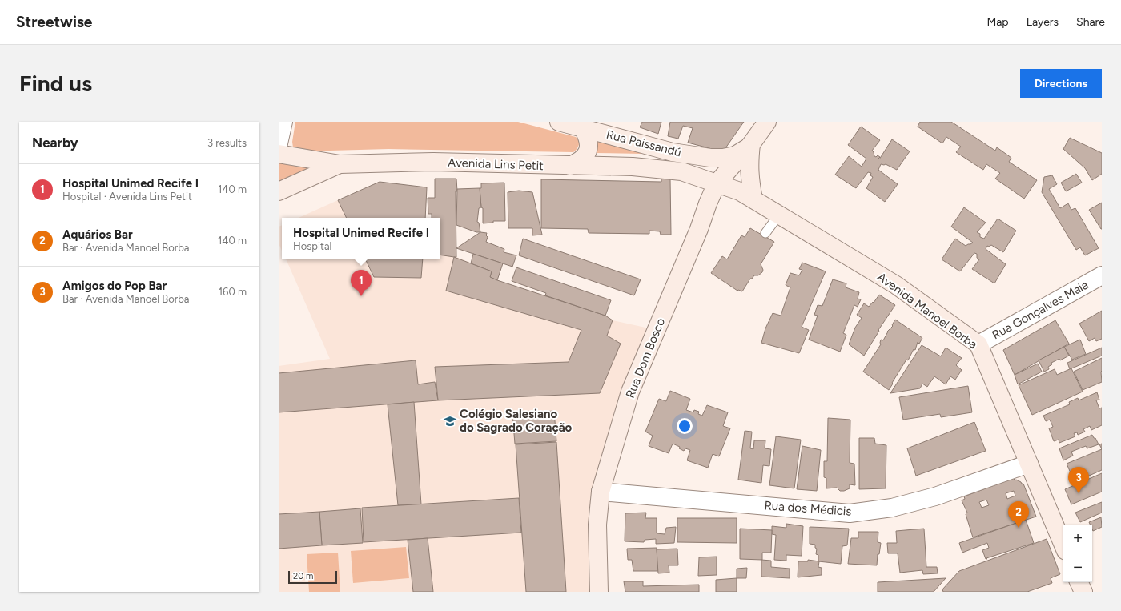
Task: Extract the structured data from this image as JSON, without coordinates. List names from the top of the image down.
{
  "streets": {
    "main road": [
      "Rua Paissandú",
      "Avenida Lins Petit",
      "Avenida Manoel Borba",
      "Rua Dom Bosco"
    ],
    "street": ["Rua Gonçalves Maia", "Rua dos Médicis"]
  },
  "crossings": [
    ["Rua Paissandú", "Rua Dom Bosco"],
    ["Avenida Lins Petit", "Avenida Manoel Borba"],
    ["Avenida Lins Petit", "Rua Dom Bosco"],
    ["Rua Gonçalves Maia", "Avenida Manoel Borba"],
    ["Avenida Manoel Borba", "Rua Dom Bosco"],
    ["Avenida Manoel Borba", "Rua dos Médicis"],
    ["Rua Dom Bosco", "Rua dos Médicis"]
  ],
  "places": {
    "school or university": ["Colégio Salesiano do Sagrado Coração"]
  },
  "scale_bar": "20 m",
  "page": {
    "header": "Streetwise",
    "nav": ["Map", "Layers", "Share"],
    "buttons": "Directions",
    "title": "Find us",
    "heading": ["Nearby", "3 results"],
    "list": [
      {
        "mark": "1",
        "name": "Hospital Unimed Recife I",
        "note": "Hospital · Avenida Lins Petit",
        "value": "140 m"
      },
      {
        "mark": "2",
        "name": "Aquários Bar",
        "note": "Bar · Avenida Manoel Borba",
        "value": "140 m"
      },
      {
        "mark": "3",
        "name": "Amigos do Pop Bar",
        "note": "Bar · Avenida Manoel Borba",
        "value": "160 m"
      }
    ],
    "popup": ["Hospital Unimed Recife I", "Hospital"],
    "pins": ["1", "3", "2"],
    "map_buttons": ["+", "−"],
    "scale": "20 m"
  }
}
